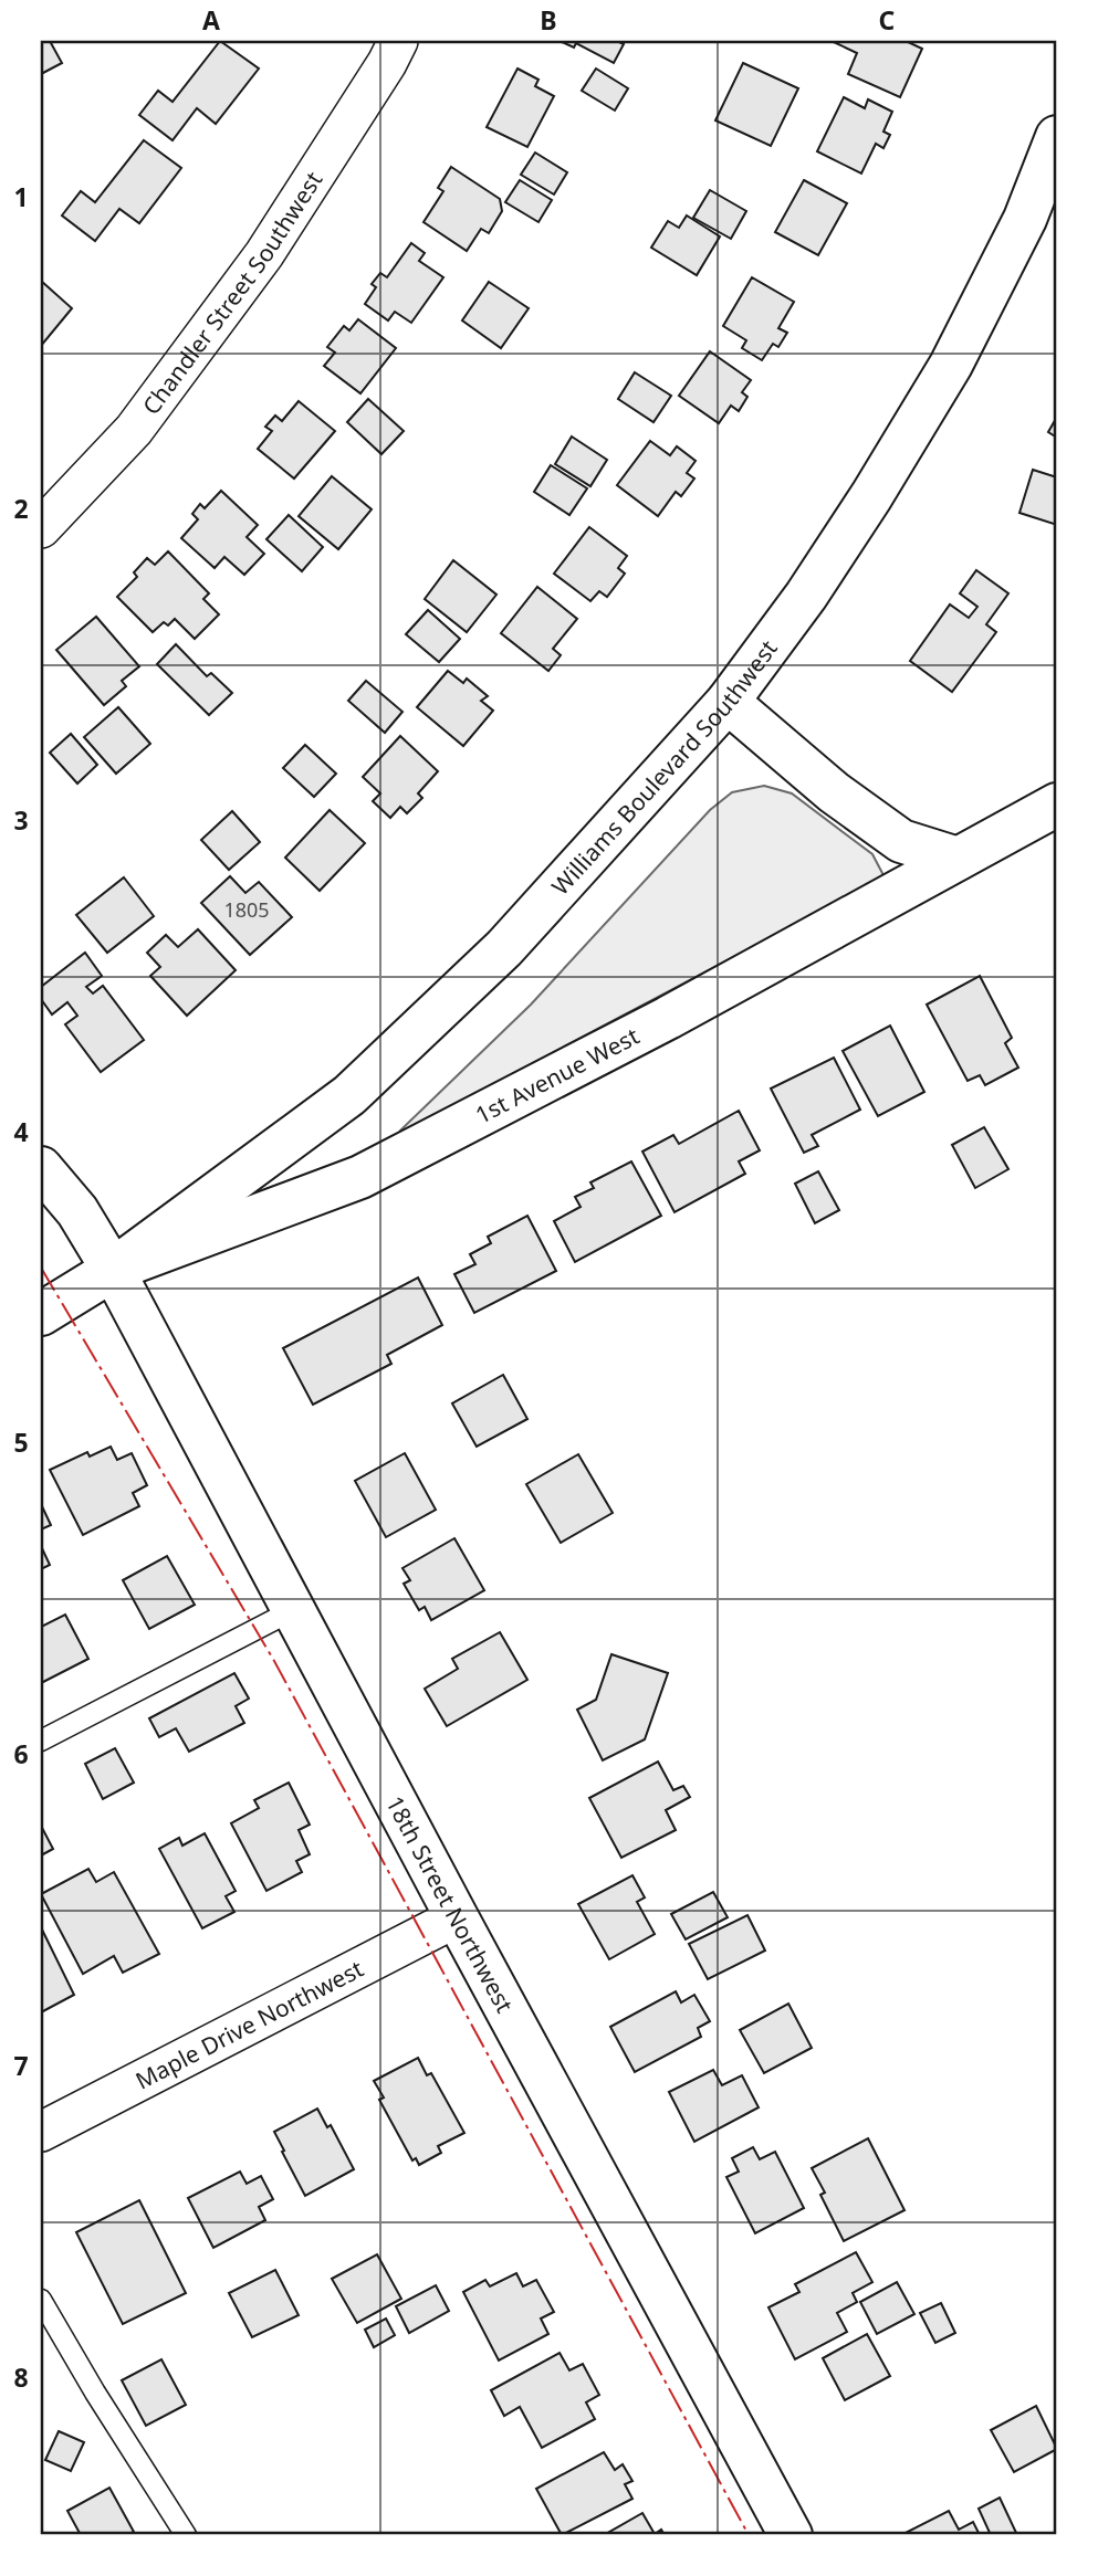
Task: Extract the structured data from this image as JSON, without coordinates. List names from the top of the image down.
{
  "streets": {
    "street": [
      "Chandler Street Southwest",
      "Williams Boulevard Southwest",
      "1st Avenue West",
      "18th Street Northwest",
      "Maple Drive Northwest"
    ]
  },
  "crossings": [
    ["Williams Boulevard Southwest", "1st Avenue West"],
    ["Williams Boulevard Southwest", "18th Street Northwest"],
    ["1st Avenue West", "18th Street Northwest"],
    ["18th Street Northwest", "Maple Drive Northwest"]
  ],
  "house_numbers": ["1805"],
  "grid": {
    "columns": ["A", "B", "C"],
    "rows": [
      "1",
      "2",
      "3",
      "4",
      "5",
      "6",
      "7",
      "8"
    ]
  }
}
